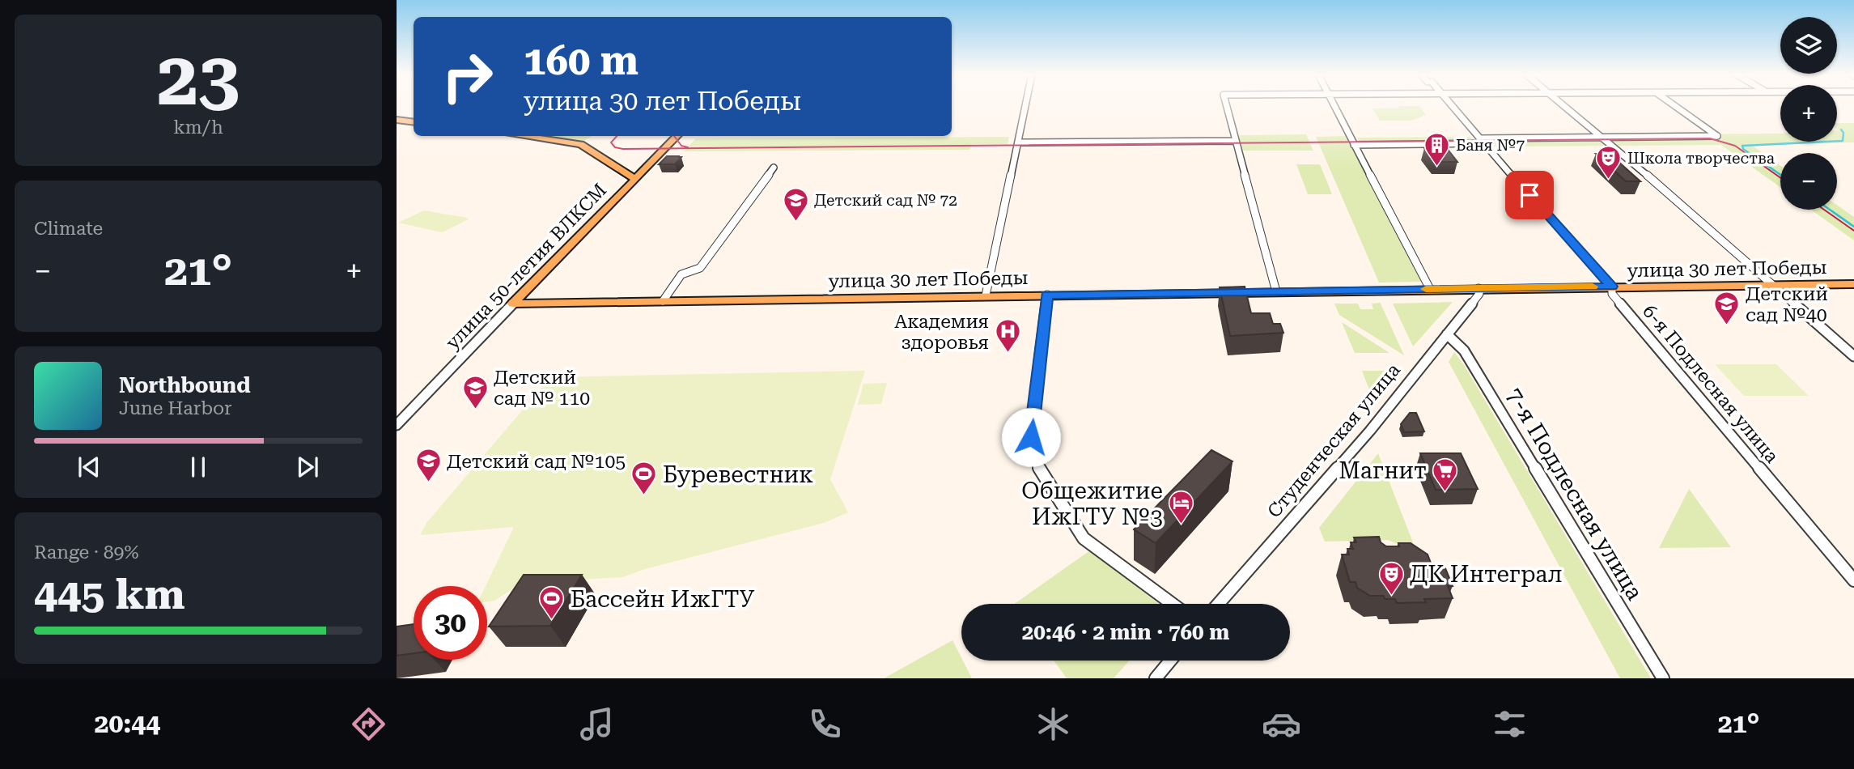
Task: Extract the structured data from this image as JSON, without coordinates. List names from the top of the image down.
{
  "streets": {
    "main road": ["улица 50-летия ВЛКСМ", "улица 30 лет Победы"],
    "street": ["6-я Подлесная улица", "Студенческая улица", "7-я Подлесная улица"]
  },
  "crossings": [
    ["улица 50-летия ВЛКСМ", "улица 30 лет Победы"],
    ["улица 30 лет Победы", "6-я Подлесная улица"],
    ["улица 30 лет Победы", "Студенческая улица"],
    ["Студенческая улица", "7-я Подлесная улица"]
  ],
  "places": {
    "building": ["Баня №7"],
    "theatre": ["Школа творчества", "ДК Интеграл"],
    "school or university": [
      "Детский сад № 72",
      "Детский сад №40",
      "Детский сад № 110",
      "Детский сад №105"
    ],
    "hospital": ["Академия здоровья"],
    "supermarket": ["Магнит"],
    "sports": ["Буревестник", "Бассейн ИжГТУ"],
    "hotel": ["Общежитие ИжГТУ №3"]
  },
  "page": {
    "tile": [
      ["23", "km/h"],
      "Climate",
      ["Range · 89%", "445 km"]
    ],
    "map_buttons": ["+", "−"],
    "turn": ["160 m", "улица 30 лет Победы"],
    "heat": ["−", "21°", "+"],
    "song": ["Northbound", "June Harbor"],
    "limit": "30",
    "trip": "20:46 · 2 min · 760 m",
    "tabs": ["20:44", "21°"]
  }
}
